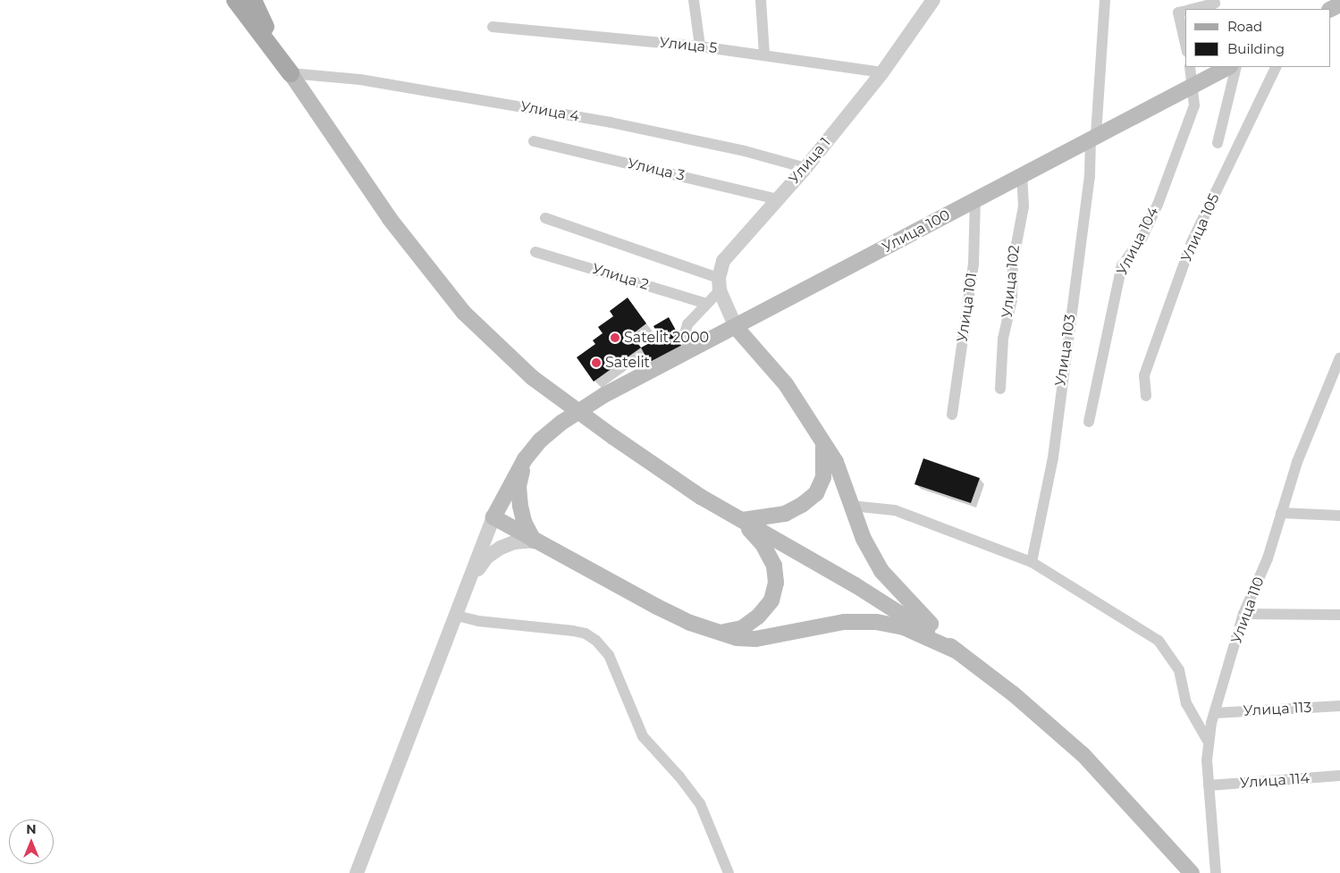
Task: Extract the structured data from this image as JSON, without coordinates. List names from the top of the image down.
{
  "streets": {
    "main road": ["Улица 100"],
    "street": [
      "Улица 5",
      "Улица 4",
      "Улица 1",
      "Улица 3",
      "Улица 105",
      "Улица 104",
      "Улица 2",
      "Улица 102",
      "Улица 101",
      "Улица 103",
      "Улица 110",
      "Улица 113",
      "Улица 114"
    ]
  },
  "crossings": [
    ["Улица 5", "Улица 1"],
    ["Улица 4", "Улица 1"],
    ["Улица 1", "Улица 3"],
    ["Улица 100", "Улица 104"],
    ["Улица 100", "Улица 102"],
    ["Улица 100", "Улица 101"],
    ["Улица 100", "Улица 103"],
    ["Улица 110", "Улица 113"],
    ["Улица 110", "Улица 114"]
  ],
  "places": ["Satelit 2000", "Satelit"],
  "legend": ["Road", "Building"],
  "north": "top"
}
